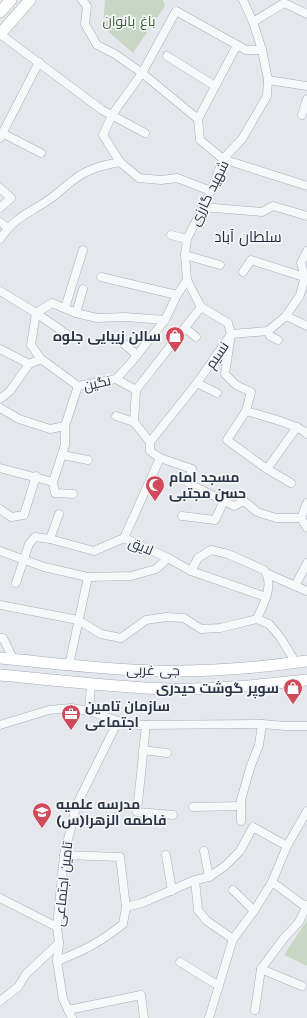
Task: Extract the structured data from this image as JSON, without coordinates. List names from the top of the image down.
{
  "streets": {
    "main road": ["جی غربی"],
    "street": [
      "شهید گارزی",
      "نسیم",
      "نگین",
      "لایق",
      "تامین اجتماعی"
    ]
  },
  "crossings": [
    ["شهید گارزی", "نگین"]
  ],
  "districts": ["سلطان آباد"],
  "parks": ["باغ بانوان"],
  "places": {
    "shop": ["سالن زیبایی جلوه", "سوپر گوشت حیدری"],
    "mosque": ["مسجد امام حسن مجتبی"],
    "office": ["سازمان تامین اجتماعی"],
    "school or university": ["مدرسه علمیه فاطمه الزهرا(س)"]
  }
}
